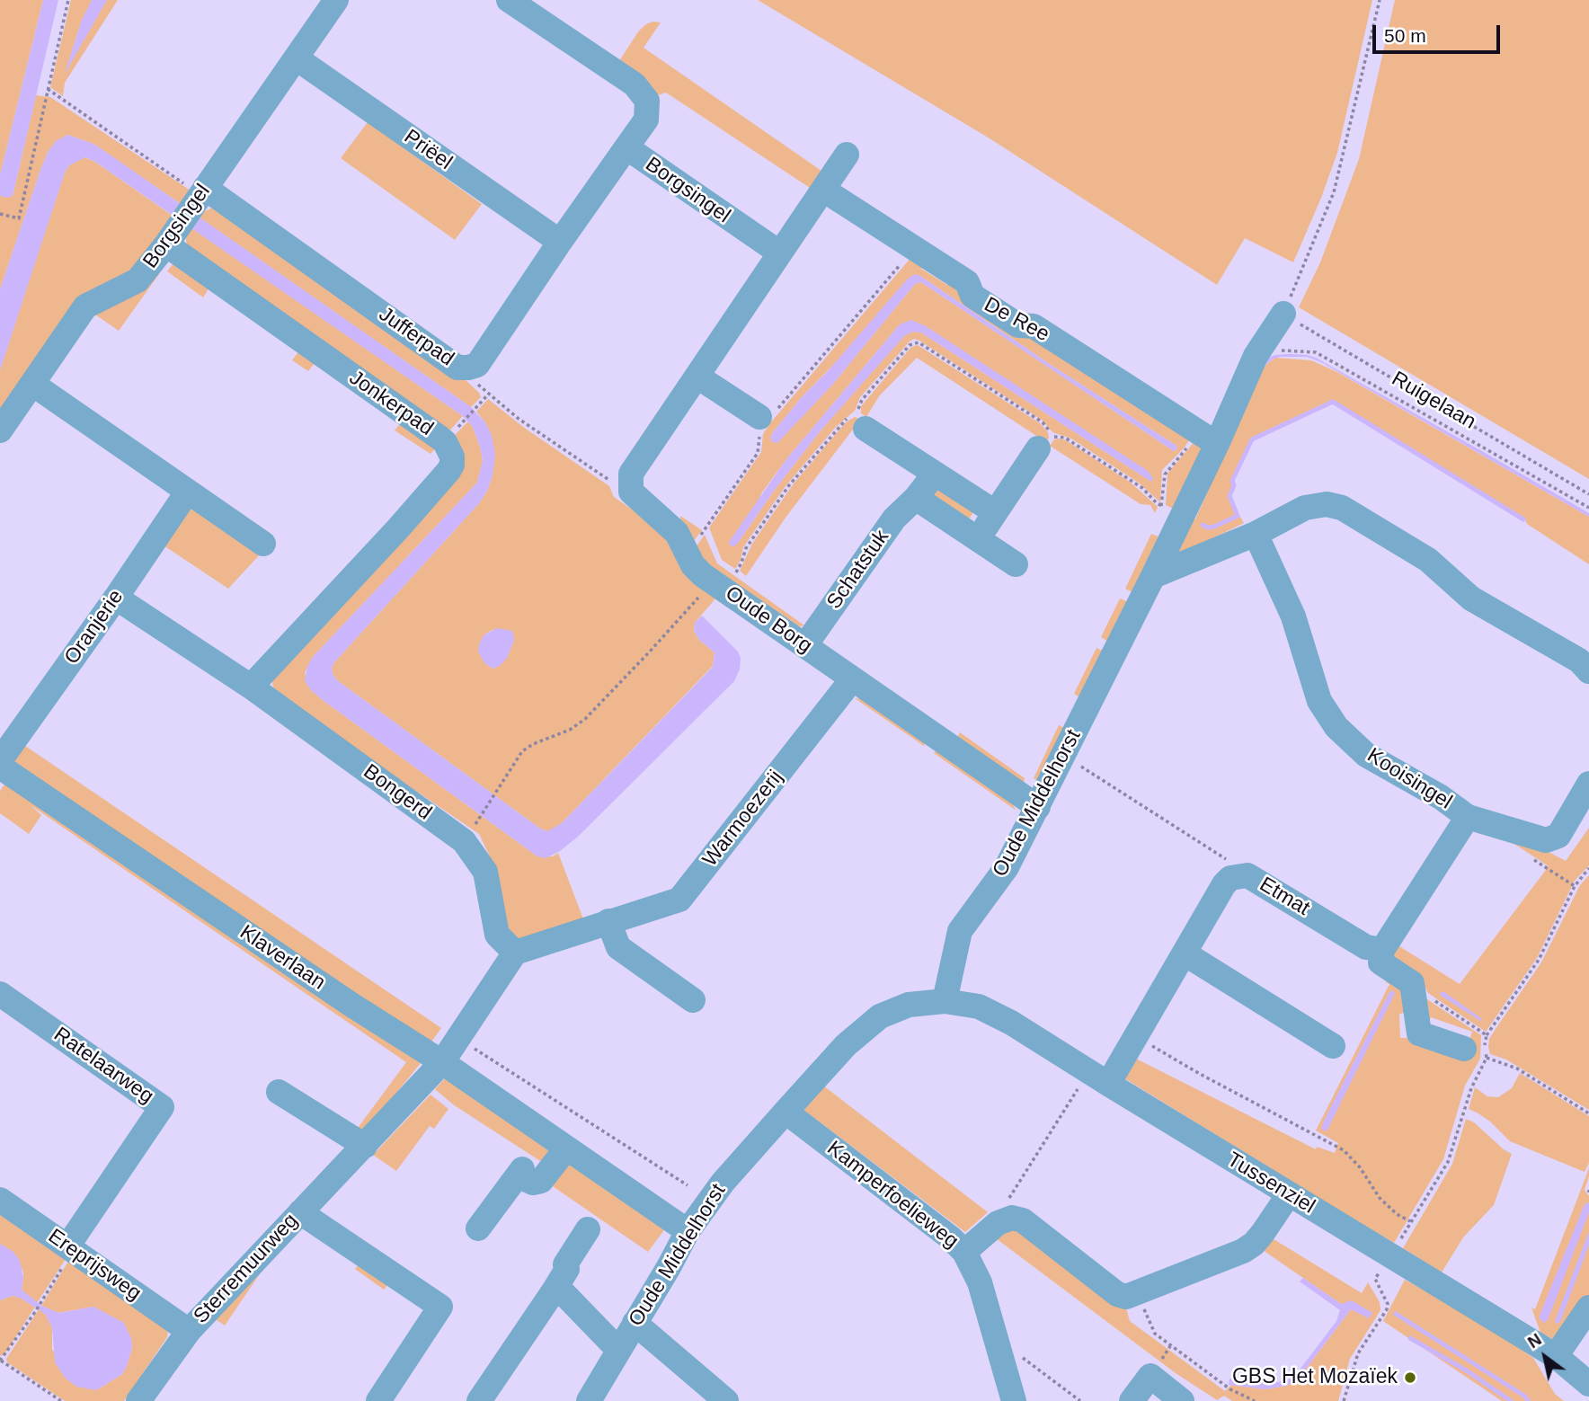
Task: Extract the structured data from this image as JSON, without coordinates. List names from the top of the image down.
{
  "streets": {
    "street": [
      "Priëel",
      "Borgsingel",
      "De Ree",
      "Jufferpad",
      "Jonkerpad",
      "Schatstuk",
      "Oude Borg",
      "Oranjerie",
      "Kooisingel",
      "Bongerd",
      "Oude Middelhorst",
      "Warmoezerij",
      "Etmat",
      "Klaverlaan",
      "Ratelaarweg",
      "Tussenziel",
      "Kamperfoelieweg",
      "Ereprijsweg",
      "Sterremuurweg"
    ],
    "path": ["Ruigelaan"]
  },
  "crossings": [
    ["Priëel", "Borgsingel"],
    ["Priëel", "Jufferpad"],
    ["Borgsingel", "Jufferpad"],
    ["Borgsingel", "Jonkerpad"],
    ["De Ree", "Oude Middelhorst"],
    ["Ruigelaan", "Oude Middelhorst"],
    ["Jonkerpad", "Bongerd"],
    ["Schatstuk", "Oude Borg"],
    ["Oude Borg", "Oude Middelhorst"],
    ["Oude Borg", "Warmoezerij"],
    ["Oranjerie", "Bongerd"],
    ["Bongerd", "Warmoezerij"],
    ["Oude Middelhorst", "Klaverlaan"],
    ["Oude Middelhorst", "Tussenziel"],
    ["Oude Middelhorst", "Kamperfoelieweg"],
    ["Etmat", "Tussenziel"],
    ["Klaverlaan", "Sterremuurweg"],
    ["Ratelaarweg", "Ereprijsweg"],
    ["Ereprijsweg", "Sterremuurweg"]
  ],
  "places": ["GBS Het Mozaïek"],
  "scale_bar": "50 m",
  "north": "top left"
}
